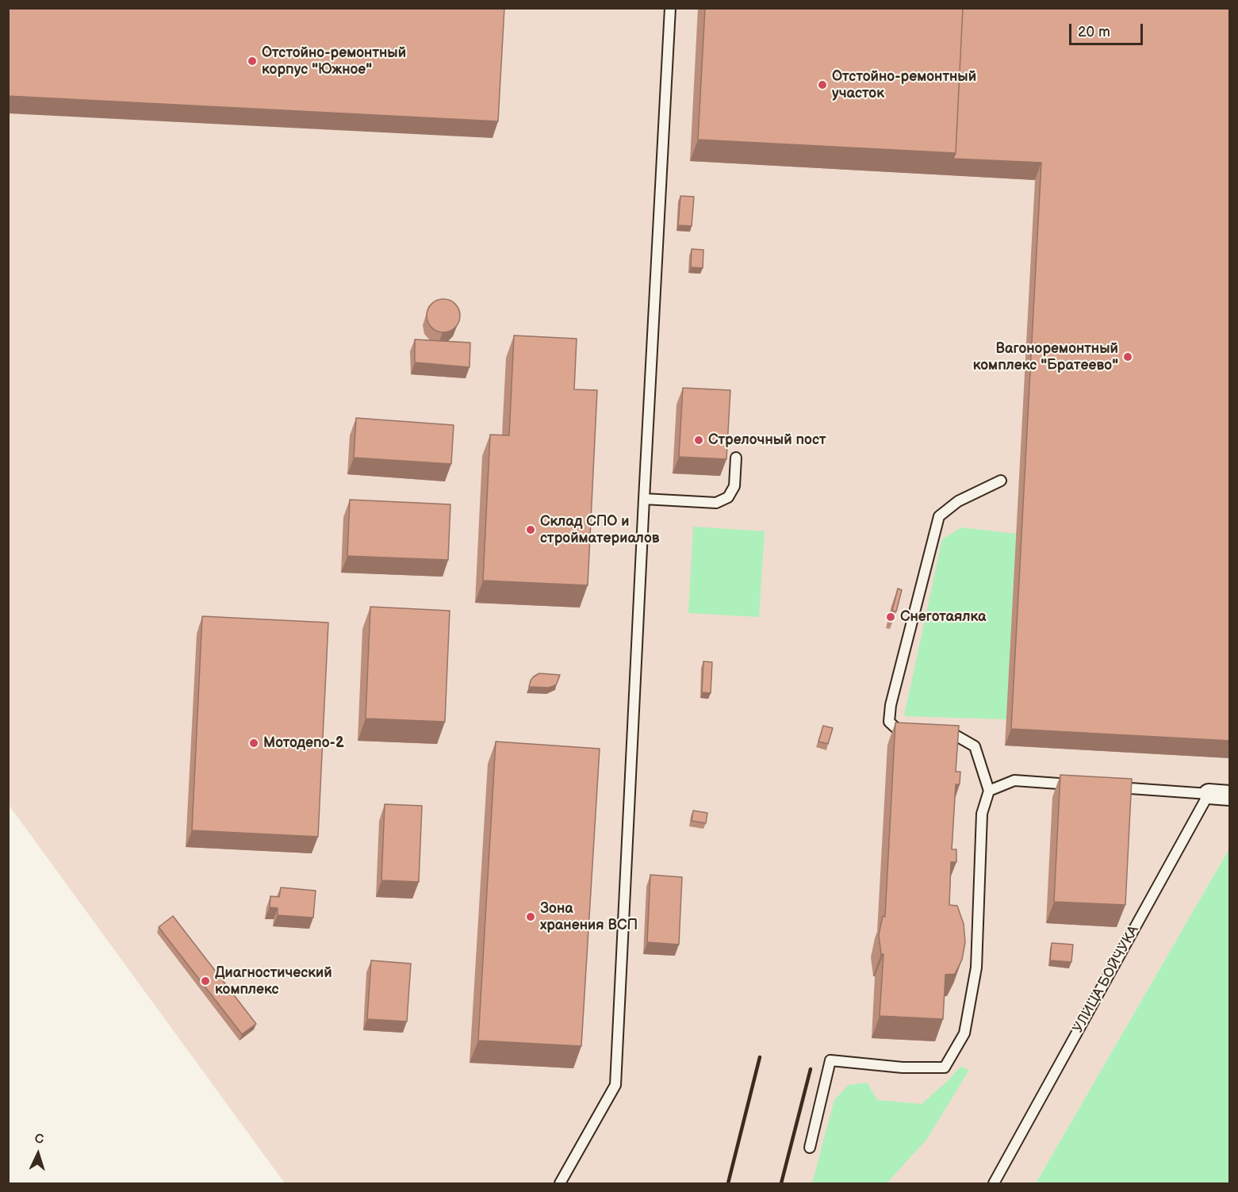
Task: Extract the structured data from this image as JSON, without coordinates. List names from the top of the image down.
{
  "streets": {
    "lane": ["УЛИЦА БОЙЧУКА"]
  },
  "places": [
    "Отстойно-ремонтный корпус \"Южное\"",
    "Отстойно-ремонтный участок",
    "Вагоноремонтный комплекс \"Братеево\"",
    "Стрелочный пост",
    "Склад СПО и стройматериалов",
    "Снеготаялка",
    "Мотодепо-2",
    "Зона хранения ВСП",
    "Диагностический комплекс"
  ],
  "scale_bar": "20 m",
  "north": "top"
}
